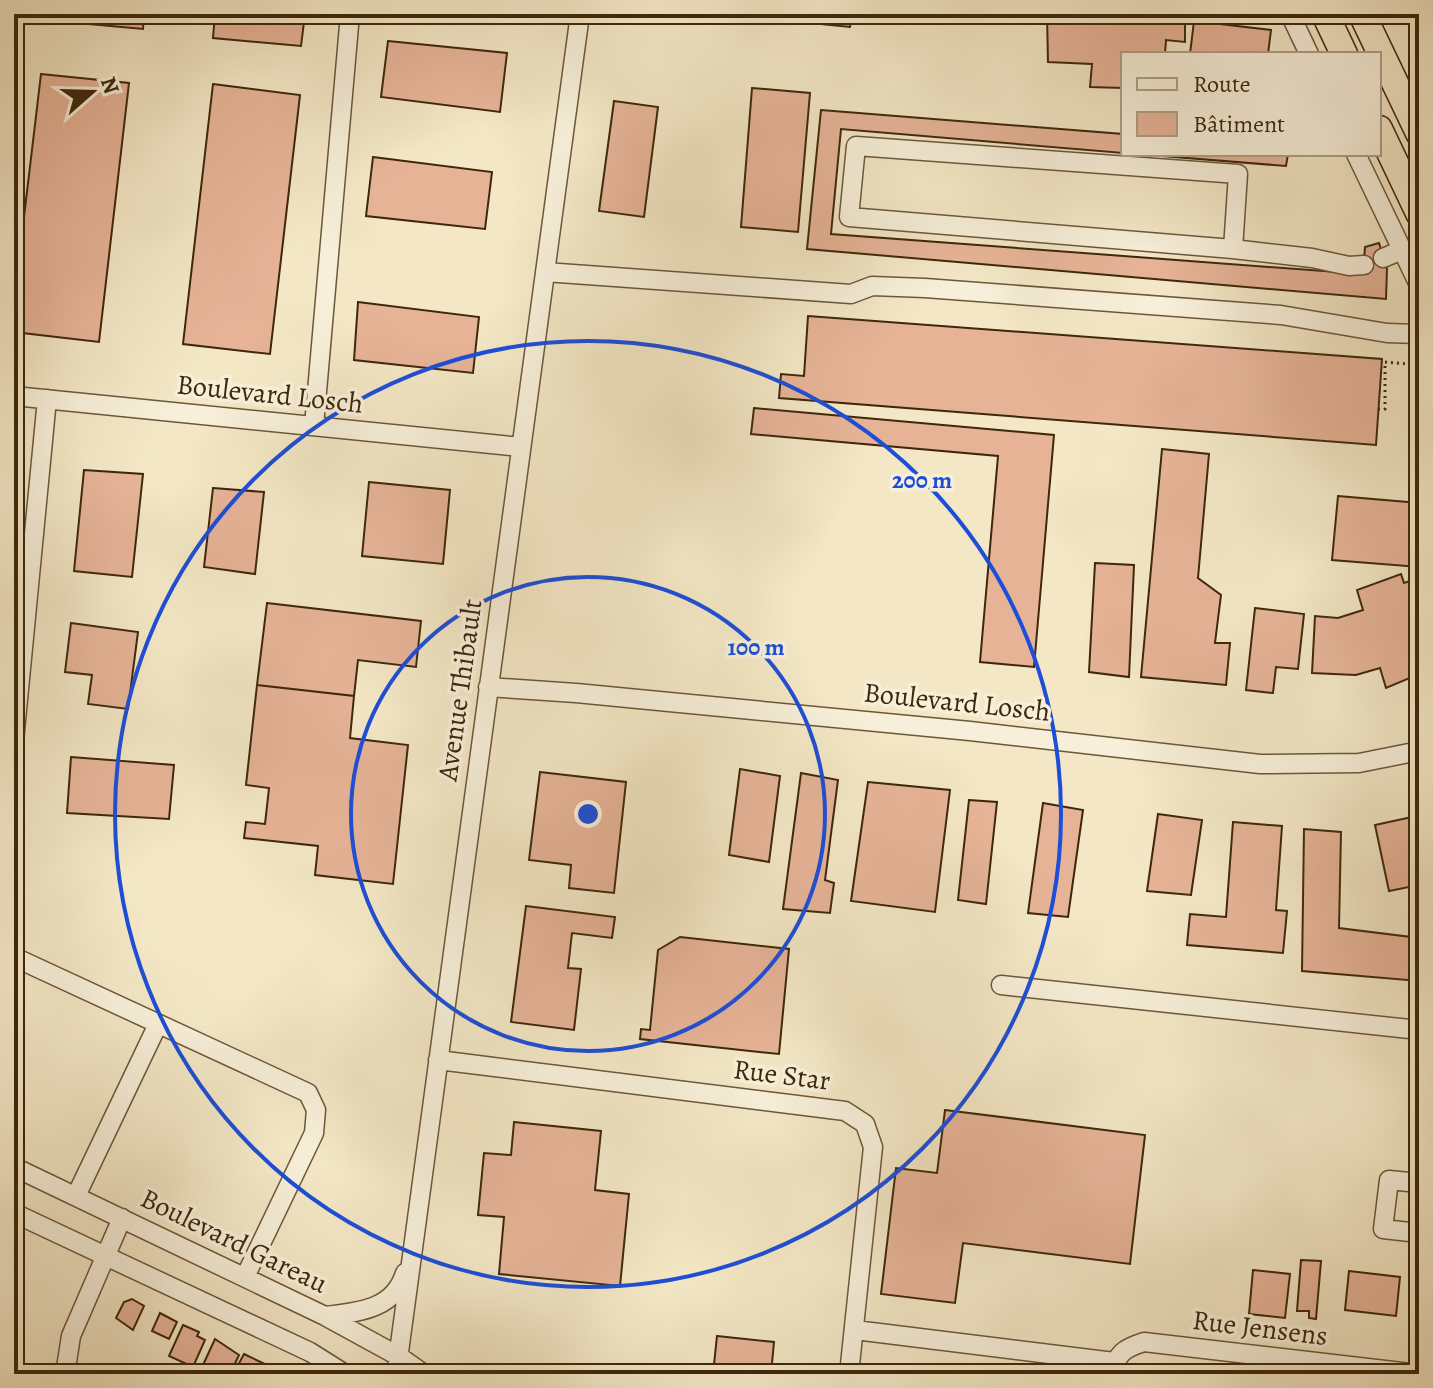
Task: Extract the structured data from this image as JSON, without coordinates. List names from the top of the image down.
{
  "streets": {
    "street": [
      "Boulevard Losch",
      "Avenue Thibault",
      "Rue Star",
      "Boulevard Gareau",
      "Rue Jensens"
    ]
  },
  "crossings": [
    ["Boulevard Losch", "Avenue Thibault"],
    ["Avenue Thibault", "Rue Star"],
    ["Avenue Thibault", "Boulevard Gareau"]
  ],
  "legend": ["Route", "Bâtiment"],
  "north": "right",
  "rings": ["200 m", "100 m"]
}
